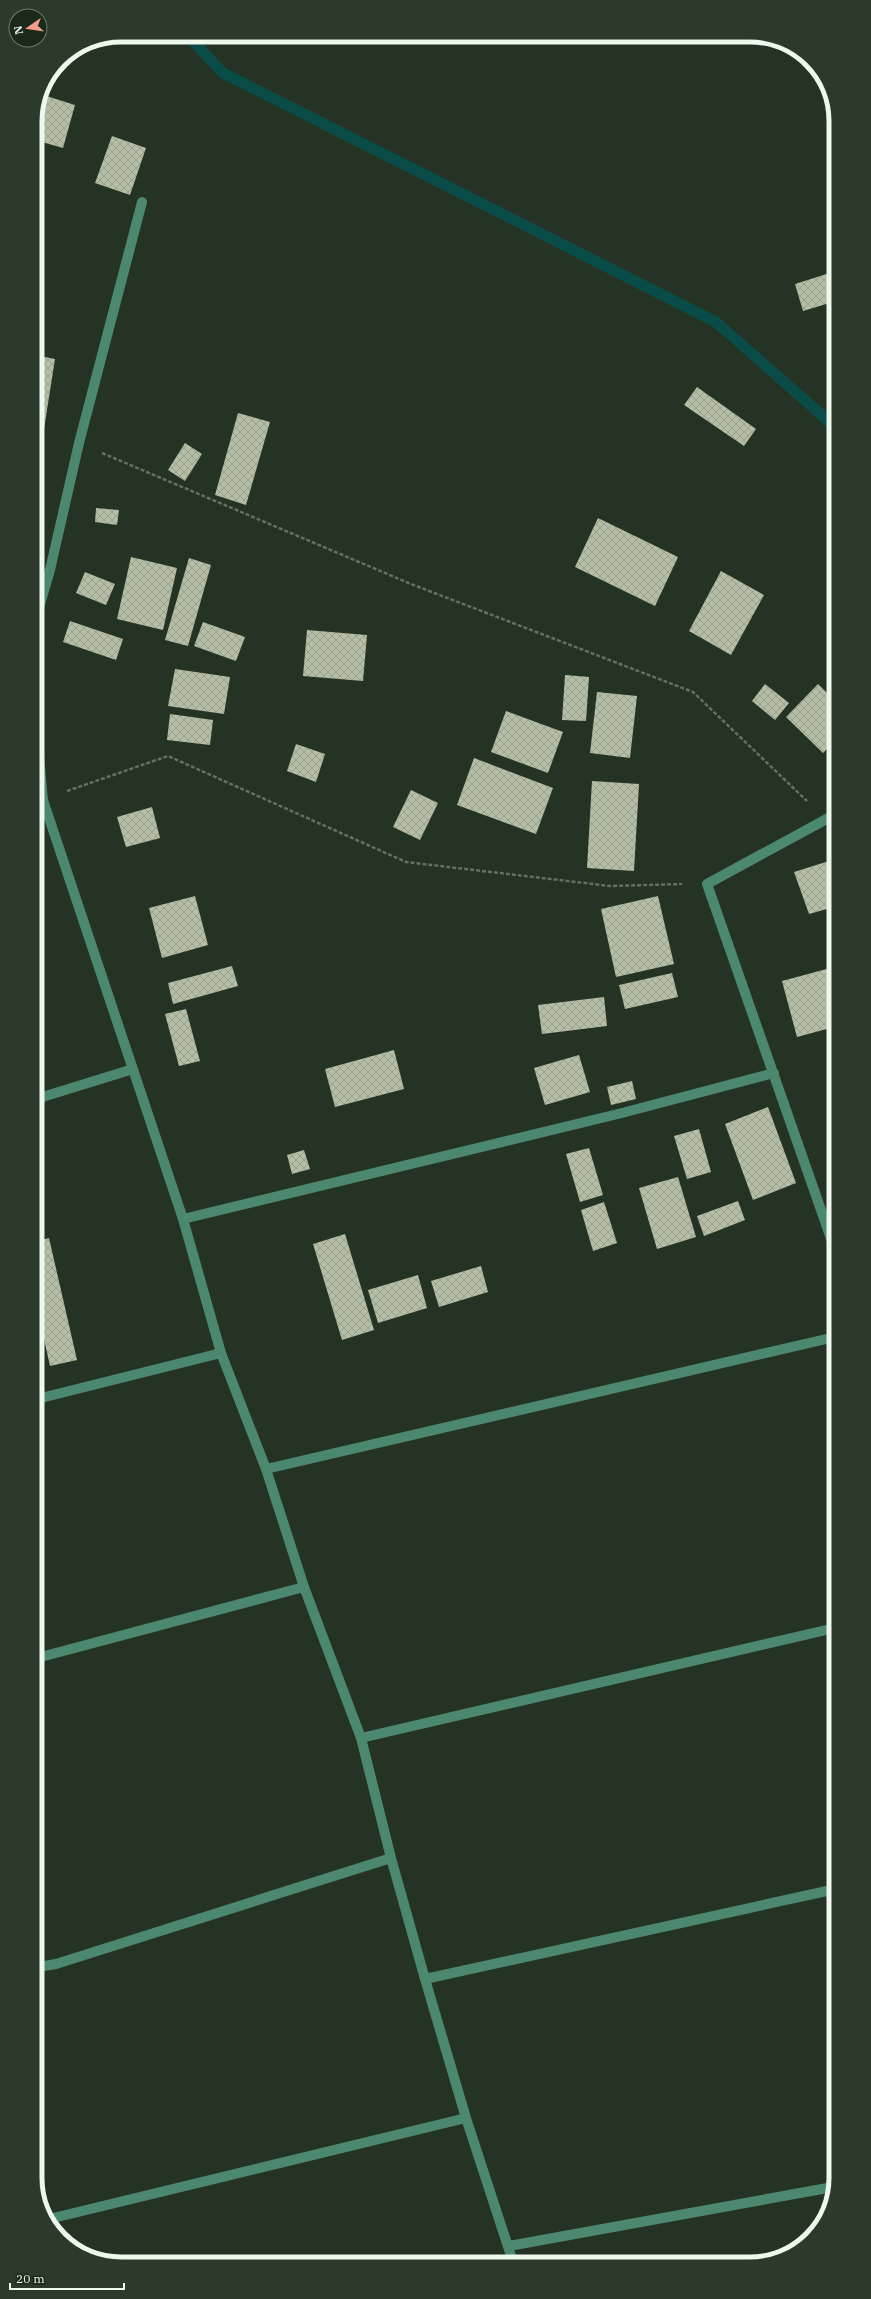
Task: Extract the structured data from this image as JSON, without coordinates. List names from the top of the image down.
{
  "scale_bar": "20 m",
  "north": "left"
}
